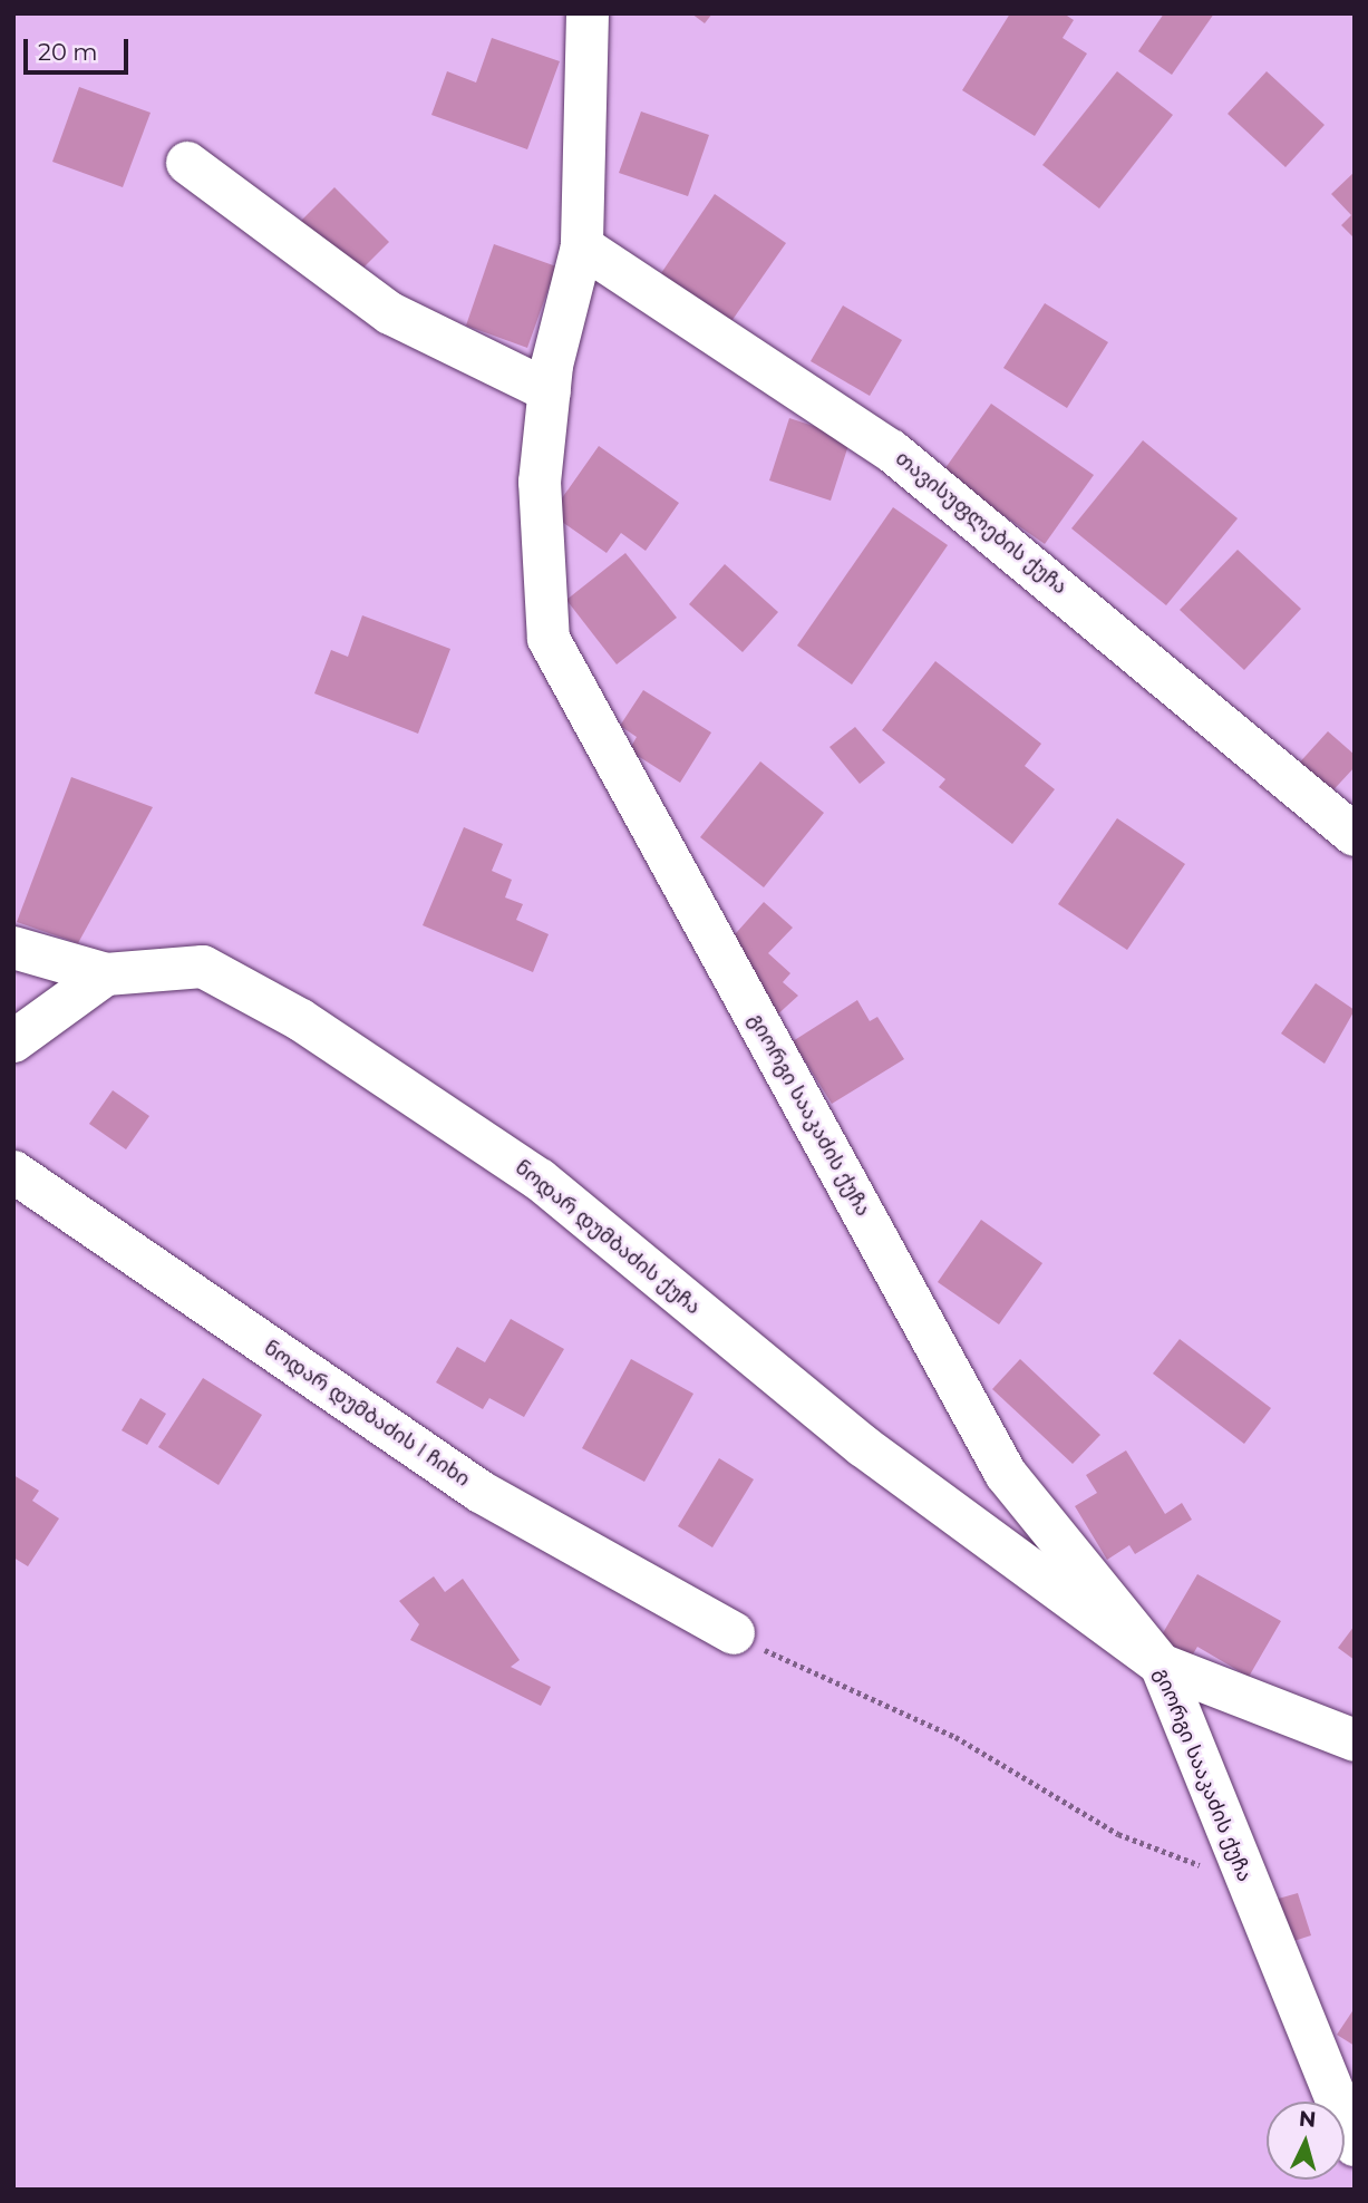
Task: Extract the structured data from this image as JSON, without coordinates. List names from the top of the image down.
{
  "streets": {
    "street": [
      "თავისუფლების ქუჩა",
      "გიორგი სააკაძის ქუჩა",
      "ნოდარ დუმბაძის ქუჩა",
      "ნოდარ დუმბაძის I ჩიხი"
    ]
  },
  "crossings": [
    ["თავისუფლების ქუჩა", "გიორგი სააკაძის ქუჩა"],
    ["გიორგი სააკაძის ქუჩა", "ნოდარ დუმბაძის ქუჩა"]
  ],
  "scale_bar": "20 m",
  "north": "top"
}
